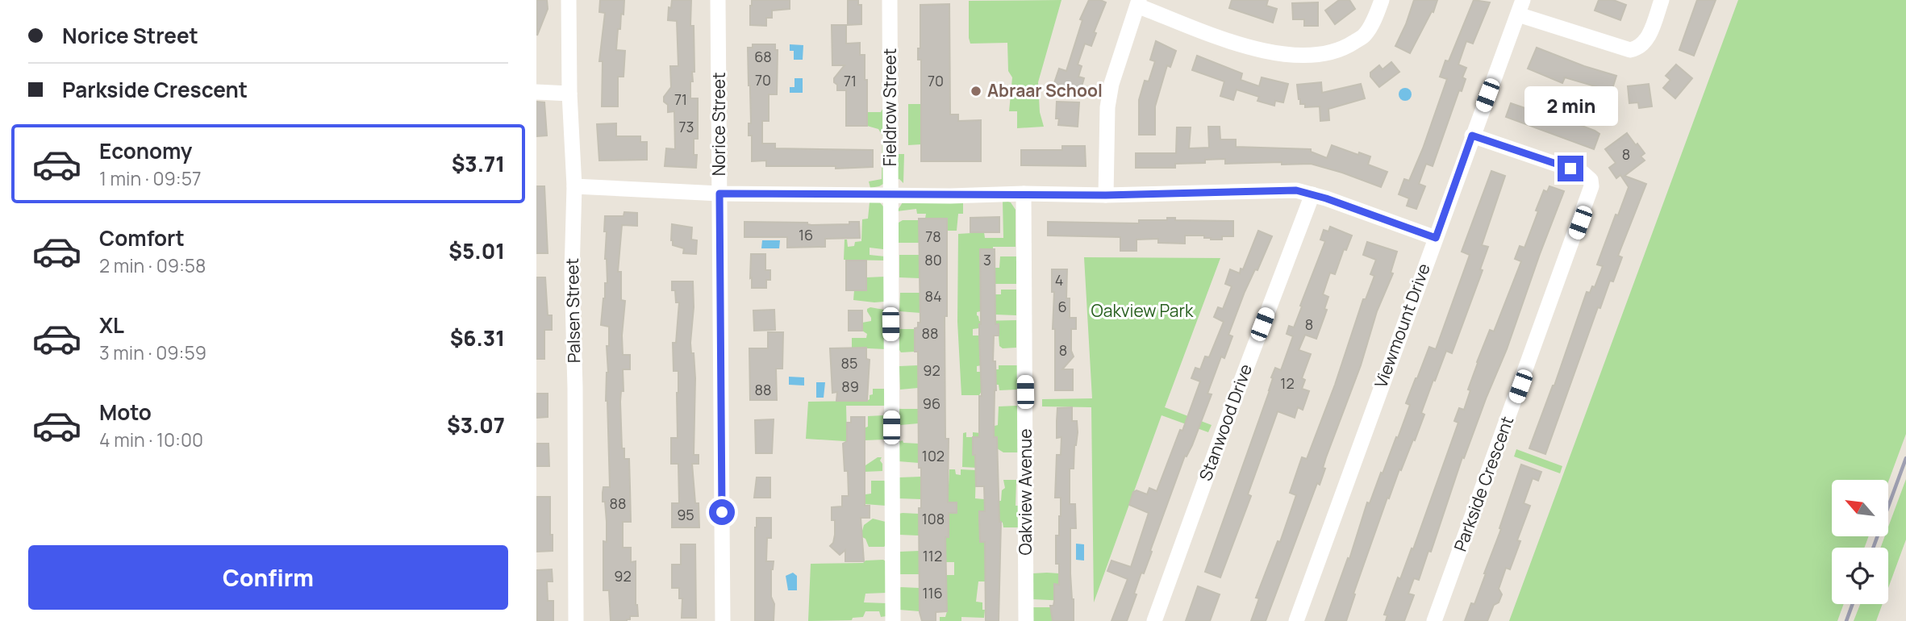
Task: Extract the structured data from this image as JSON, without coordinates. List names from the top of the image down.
{
  "streets": {
    "street": [
      "Fieldrow Street",
      "Norice Street",
      "Palsen Street",
      "Viewmount Drive",
      "Stanwood Drive",
      "Parkside Crescent",
      "Oakview Avenue"
    ]
  },
  "crossings": [
    ["Viewmount Drive", "Parkside Crescent"]
  ],
  "parks": ["Oakview Park"],
  "places": ["Abraar School"],
  "house_numbers": [
    "68",
    "70",
    "71",
    "70",
    "71",
    "73",
    "8",
    "16",
    "78",
    "80",
    "3",
    "4",
    "84",
    "6",
    "8",
    "88",
    "8",
    "85",
    "92",
    "12",
    "89",
    "88",
    "96",
    "102",
    "88",
    "95",
    "108",
    "112",
    "92",
    "116"
  ],
  "north": "top left",
  "page": {
    "banner": ["Norice Street", "Parkside Crescent"],
    "bubble": "2 min",
    "list": [
      {
        "name": "Economy",
        "note": "1 min · 09:57",
        "value": "$3.71"
      },
      {
        "name": "Comfort",
        "note": "2 min · 09:58",
        "value": "$5.01"
      },
      {
        "name": "XL",
        "note": "3 min · 09:59",
        "value": "$6.31"
      },
      {
        "name": "Moto",
        "note": "4 min · 10:00",
        "value": "$3.07"
      }
    ],
    "buttons": "Confirm"
  }
}
